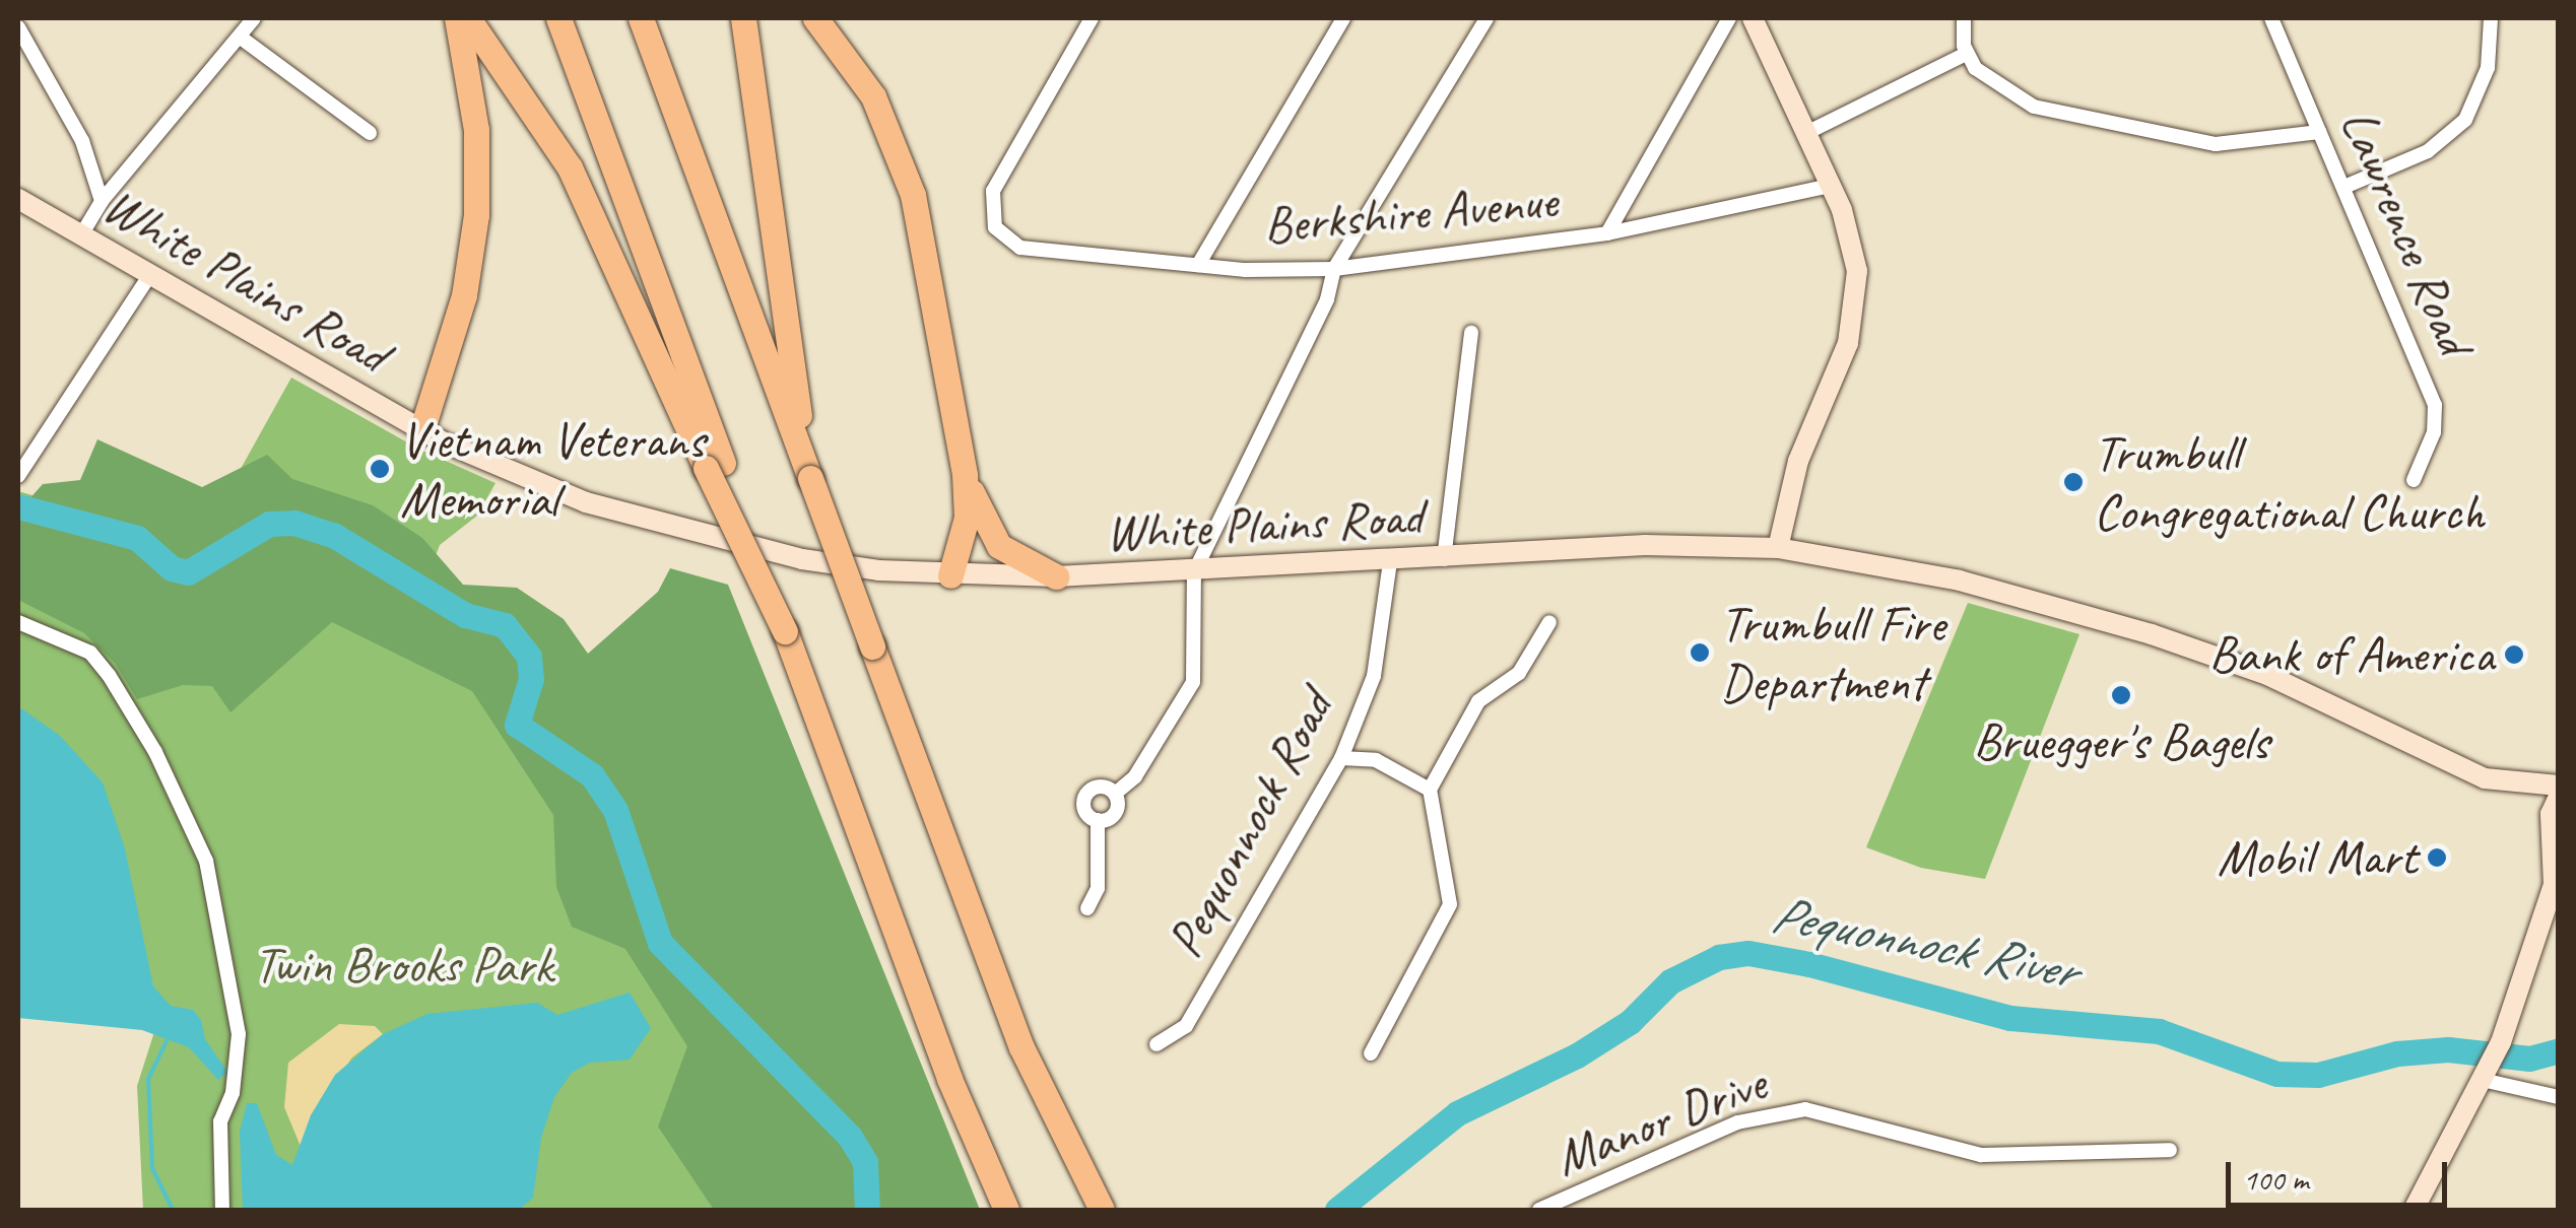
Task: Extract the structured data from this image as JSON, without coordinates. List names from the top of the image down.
{
  "streets": {
    "main road": ["White Plains Road"],
    "street": [
      "Berkshire Avenue",
      "Lawrence Road",
      "Pequonnock Road",
      "Manor Drive"
    ]
  },
  "crossings": [
    ["White Plains Road", "Pequonnock Road"]
  ],
  "water": ["Pequonnock River"],
  "parks": ["Twin Brooks Park"],
  "places": [
    "Vietnam Veterans Memorial",
    "Trumbull Congregational Church",
    "Trumbull Fire Department",
    "Bank of America",
    "Bruegger's Bagels",
    "Mobil Mart"
  ],
  "scale_bar": "100 m"
}
